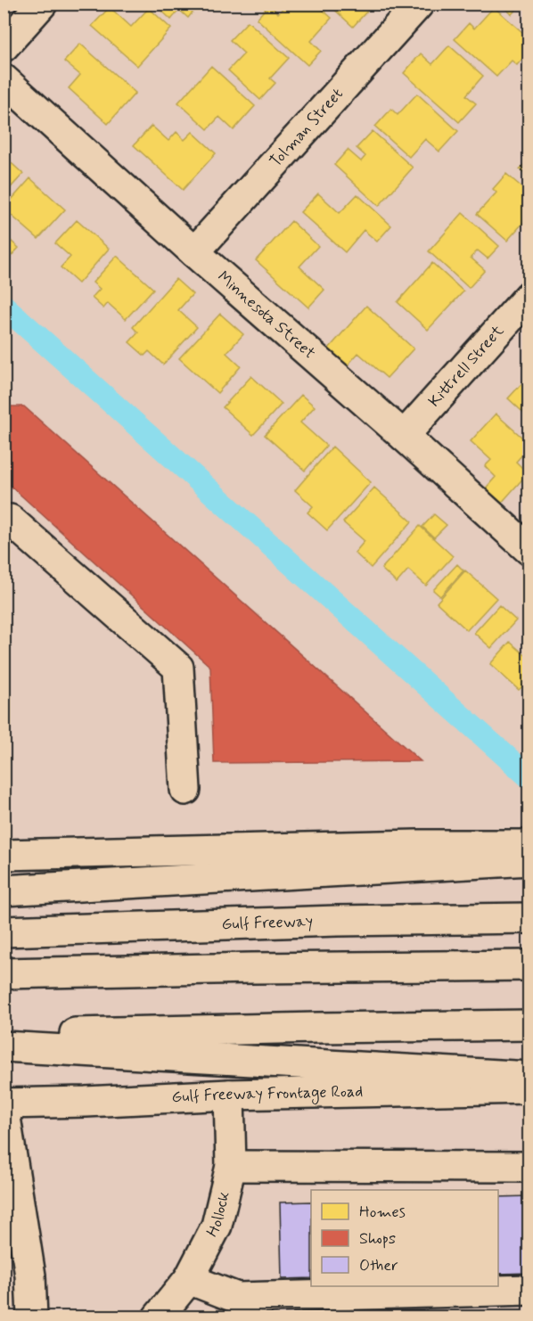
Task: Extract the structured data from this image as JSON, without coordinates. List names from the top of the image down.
{
  "streets": {
    "main road": [
      "Tolman Street",
      "Minnesota Street",
      "Kittrell Street",
      "Gulf Freeway",
      "Gulf Freeway Frontage Road",
      "Hollock"
    ]
  },
  "crossings": [
    ["Tolman Street", "Minnesota Street"],
    ["Minnesota Street", "Kittrell Street"],
    ["Gulf Freeway Frontage Road", "Hollock"]
  ],
  "legend": ["Homes", "Shops", "Other"]
}
